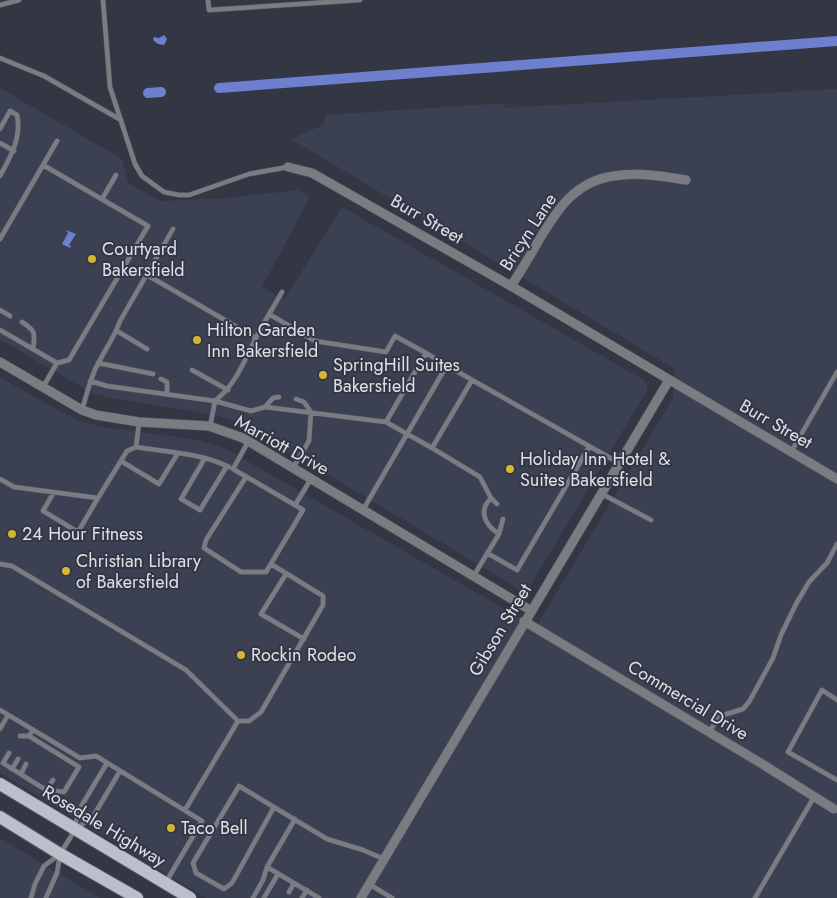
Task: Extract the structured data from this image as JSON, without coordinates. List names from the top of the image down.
{
  "streets": {
    "main road": ["Rosedale Highway"],
    "street": [
      "Burr Street",
      "Bricyn Lane",
      "Marriott Drive",
      "Gibson Street",
      "Commercial Drive"
    ]
  },
  "crossings": [
    ["Burr Street", "Bricyn Lane"],
    ["Burr Street", "Gibson Street"],
    ["Marriott Drive", "Gibson Street"],
    ["Gibson Street", "Commercial Drive"]
  ],
  "places": [
    "Courtyard Bakersfield",
    "Hilton Garden Inn Bakersfield",
    "SpringHill Suites Bakersfield",
    "Holiday Inn Hotel & Suites Bakersfield",
    "24 Hour Fitness",
    "Christian Library of Bakersfield",
    "Rockin Rodeo",
    "Taco Bell"
  ]
}
